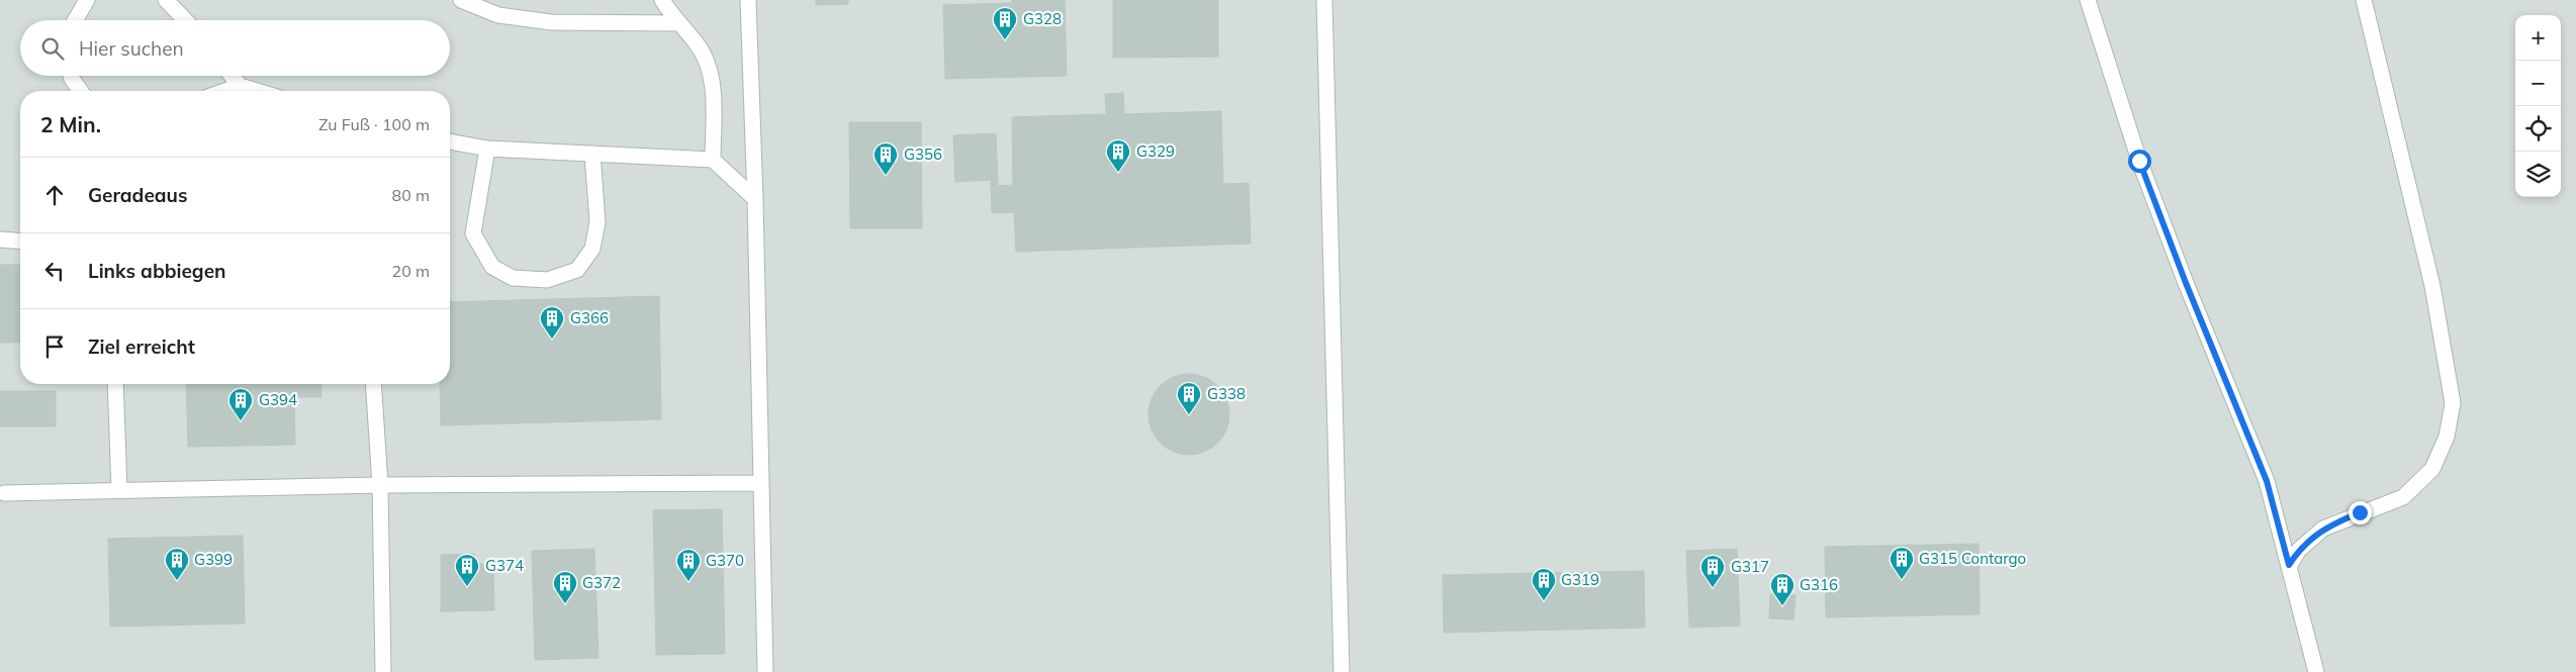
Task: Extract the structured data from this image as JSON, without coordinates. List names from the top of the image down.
{
  "places": {
    "building": [
      "G328",
      "G329",
      "G356",
      "G366",
      "G338",
      "G394",
      "G315 Contargo",
      "G399",
      "G370",
      "G374",
      "G317",
      "G319",
      "G372",
      "G316"
    ]
  },
  "page": {
    "map_buttons": ["+", "−"],
    "search": "Hier suchen",
    "heading": ["2 Min.", "Zu Fuß · 100 m"],
    "list": [
      ["Geradeaus", "80 m"],
      ["Links abbiegen", "20 m"],
      "Ziel erreicht"
    ]
  }
}
